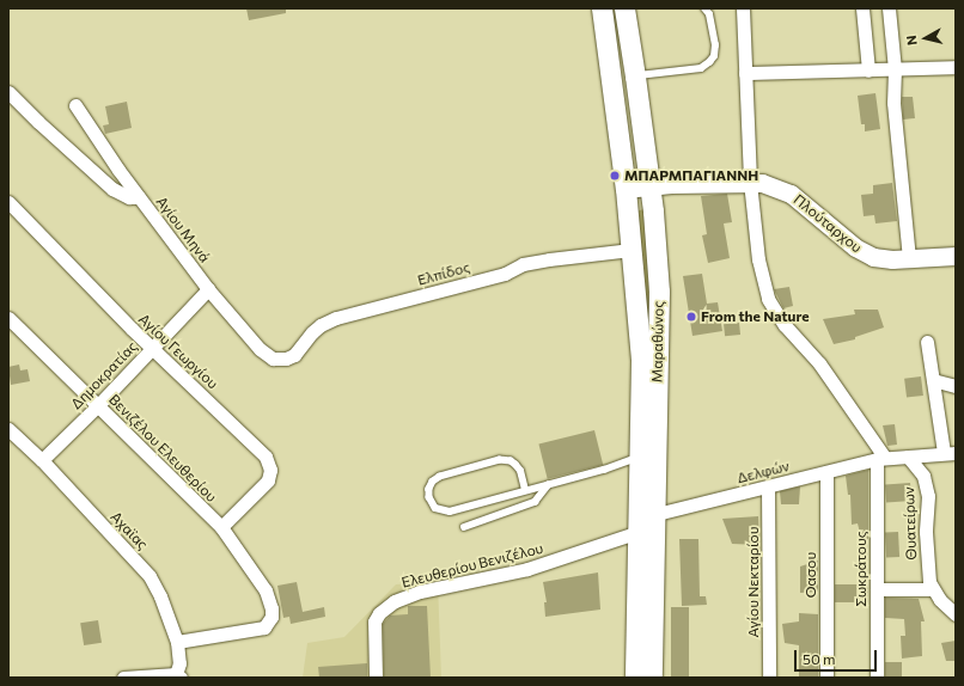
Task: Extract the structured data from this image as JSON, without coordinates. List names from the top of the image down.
{
  "streets": {
    "main road": ["Μαραθώνος"],
    "street": [
      "Πλούταρχου",
      "Αγίου Μηνά",
      "Ελπίδος",
      "Αγίου Γεωργίου",
      "Δημοκρατίας",
      "Βενιζέλου Ελευθερίου",
      "Δελφών",
      "Θυατείρων",
      "Αχαϊας",
      "Ελευθερίου Βενιζέλου",
      "Σωκράτους",
      "Οασου",
      "Αγίου Νεκταρίου"
    ]
  },
  "crossings": [
    ["Πλούταρχου", "Μαραθώνος"],
    ["Αγίου Μηνά", "Ελπίδος"],
    ["Αγίου Μηνά", "Δημοκρατίας"],
    ["Ελπίδος", "Μαραθώνος"],
    ["Μαραθώνος", "Δελφών"],
    ["Μαραθώνος", "Ελευθερίου Βενιζέλου"],
    ["Αγίου Γεωργίου", "Δημοκρατίας"],
    ["Αγίου Γεωργίου", "Βενιζέλου Ελευθερίου"],
    ["Δημοκρατίας", "Βενιζέλου Ελευθερίου"],
    ["Δημοκρατίας", "Αχαϊας"],
    ["Βενιζέλου Ελευθερίου", "Αχαϊας"],
    ["Δελφών", "Θυατείρων"],
    ["Δελφών", "Σωκράτους"],
    ["Δελφών", "Οασου"],
    ["Δελφών", "Αγίου Νεκταρίου"]
  ],
  "places": ["ΜΠΑΡΜΠΑΓΙΑΝΝΗ", "From the Nature"],
  "scale_bar": "50 m",
  "north": "left"
}
